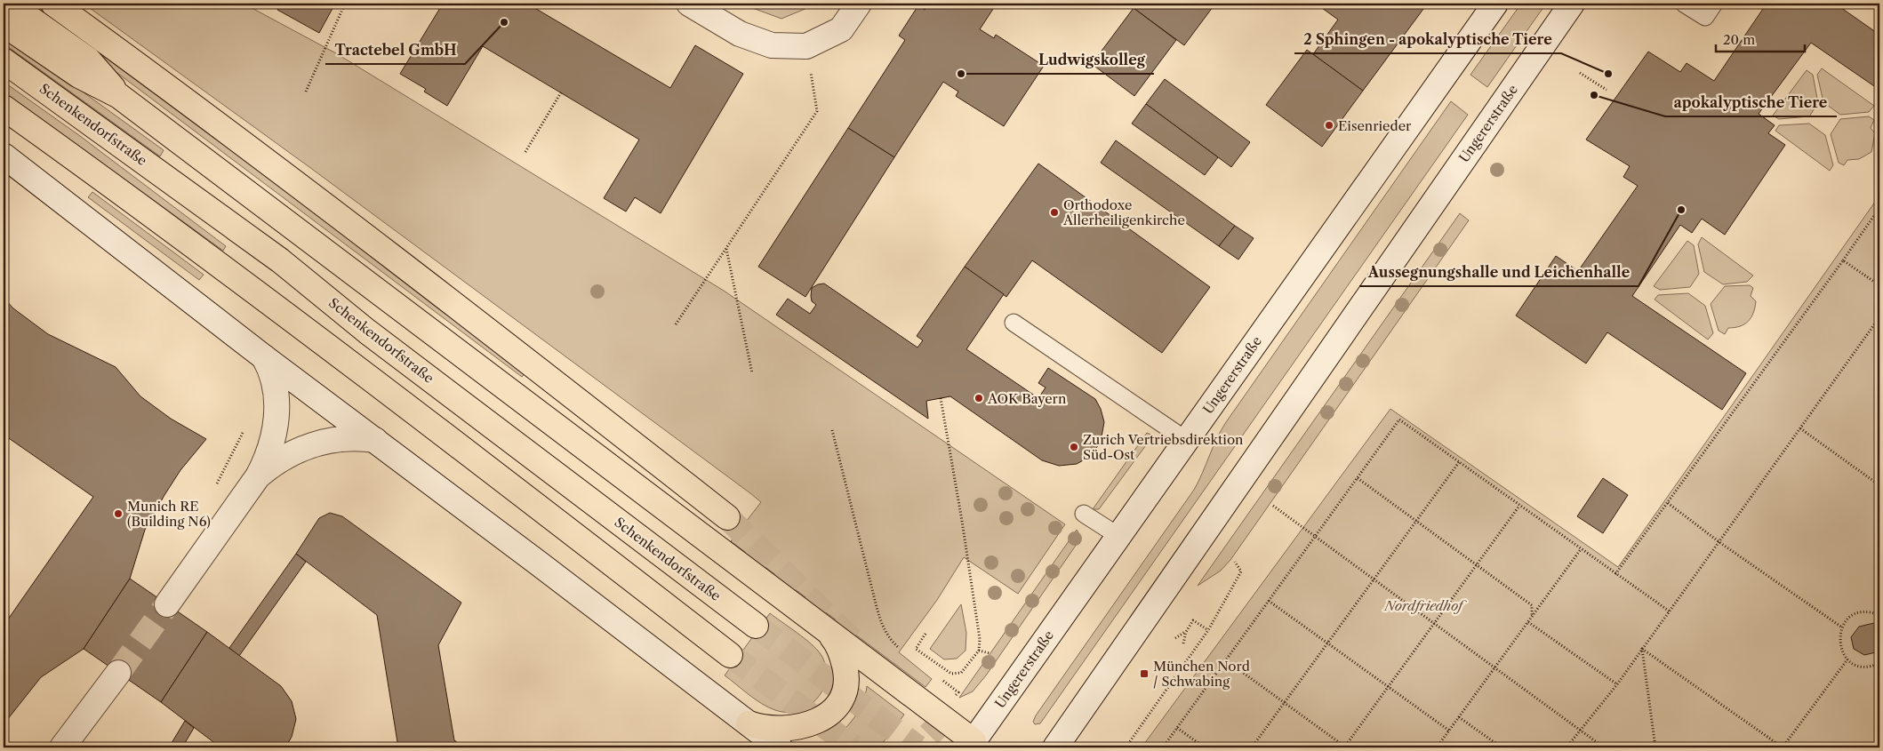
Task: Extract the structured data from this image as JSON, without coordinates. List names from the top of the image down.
{
  "streets": {
    "highway": ["Schenkendorfstraße"],
    "main road": ["Ungererstraße"]
  },
  "parks": ["Nordfriedhof"],
  "places": {
    "other": [
      "Tractebel GmbH",
      "Ludwigskolleg",
      "2 Sphingen - apokalyptische Tiere",
      "apokalyptische Tiere",
      "Eisenrieder",
      "Aussegnungshalle und Leichenhalle",
      "Orthodoxe Allerheiligenkirche",
      "AOK Bayern",
      "Zurich Vertriebsdirektion Süd-Ost",
      "Munich RE (Building N6)"
    ],
    "transit": ["München Nord / Schwabing"]
  },
  "scale_bar": "20 m"
}
